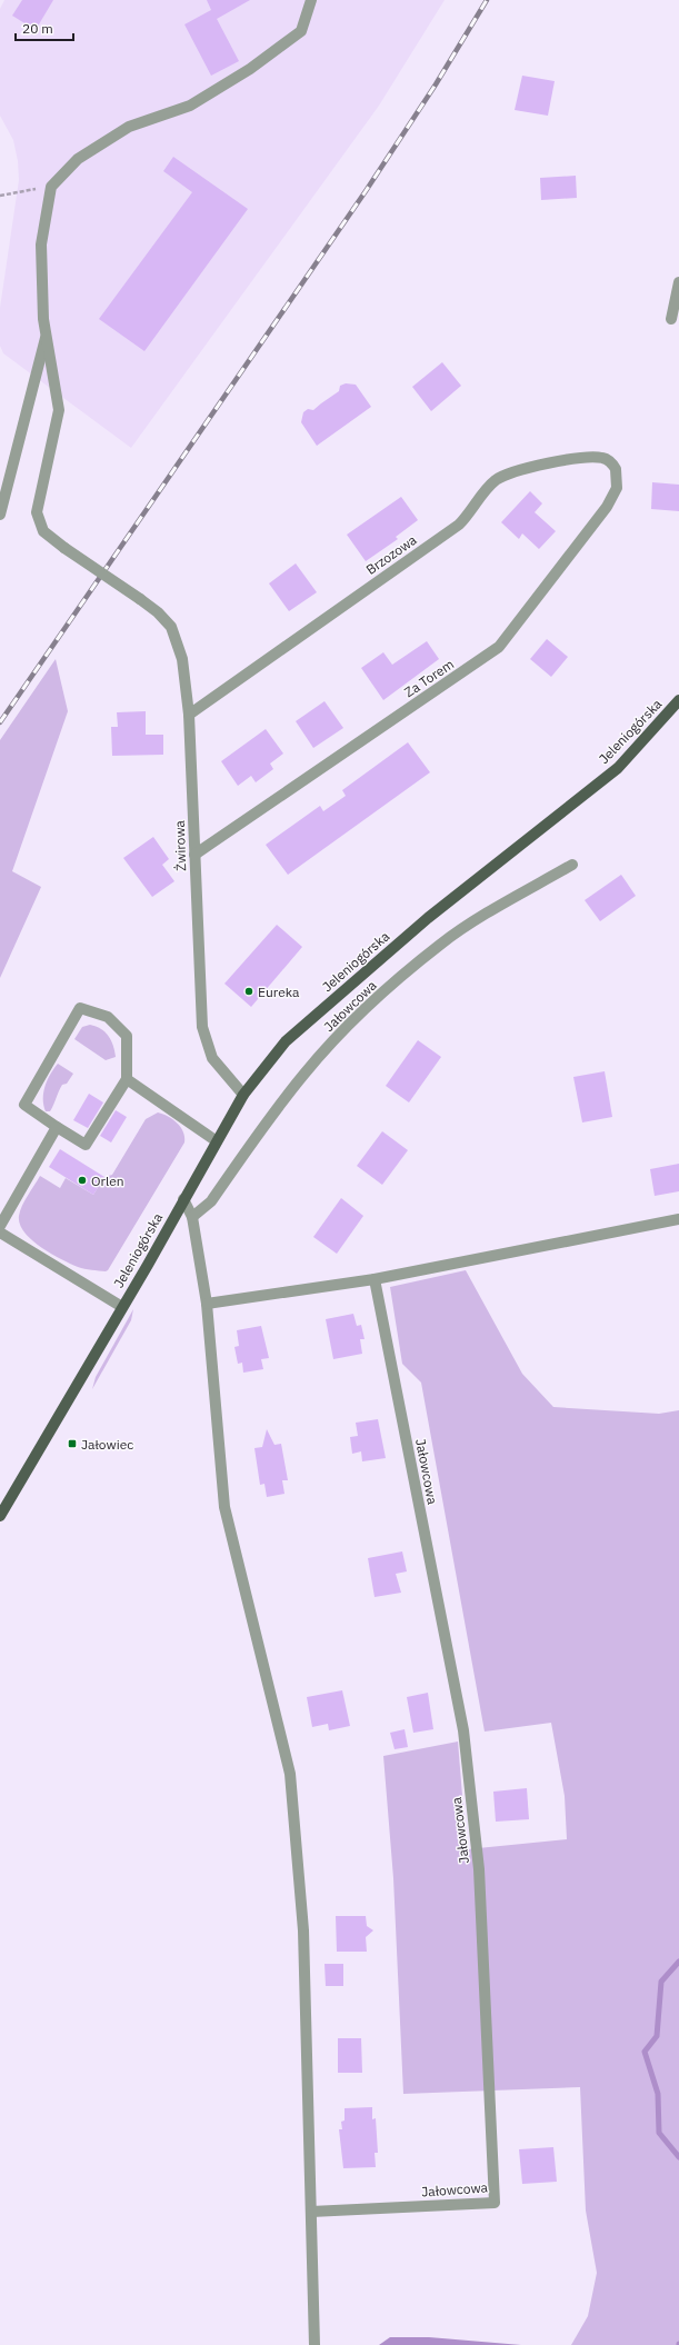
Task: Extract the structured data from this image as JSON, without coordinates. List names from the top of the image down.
{
  "streets": {
    "main road": ["Jeleniogórska"],
    "street": [
      "Brzozowa",
      "Za Torem",
      "Żwirowa",
      "Jałowcowa"
    ]
  },
  "crossings": [
    ["Brzozowa", "Za Torem"],
    ["Brzozowa", "Żwirowa"],
    ["Za Torem", "Żwirowa"],
    ["Jeleniogórska", "Żwirowa"]
  ],
  "places": {
    "other": ["Eureka", "Orlen"],
    "transit": ["Jałowiec"]
  },
  "scale_bar": "20 m"
}
